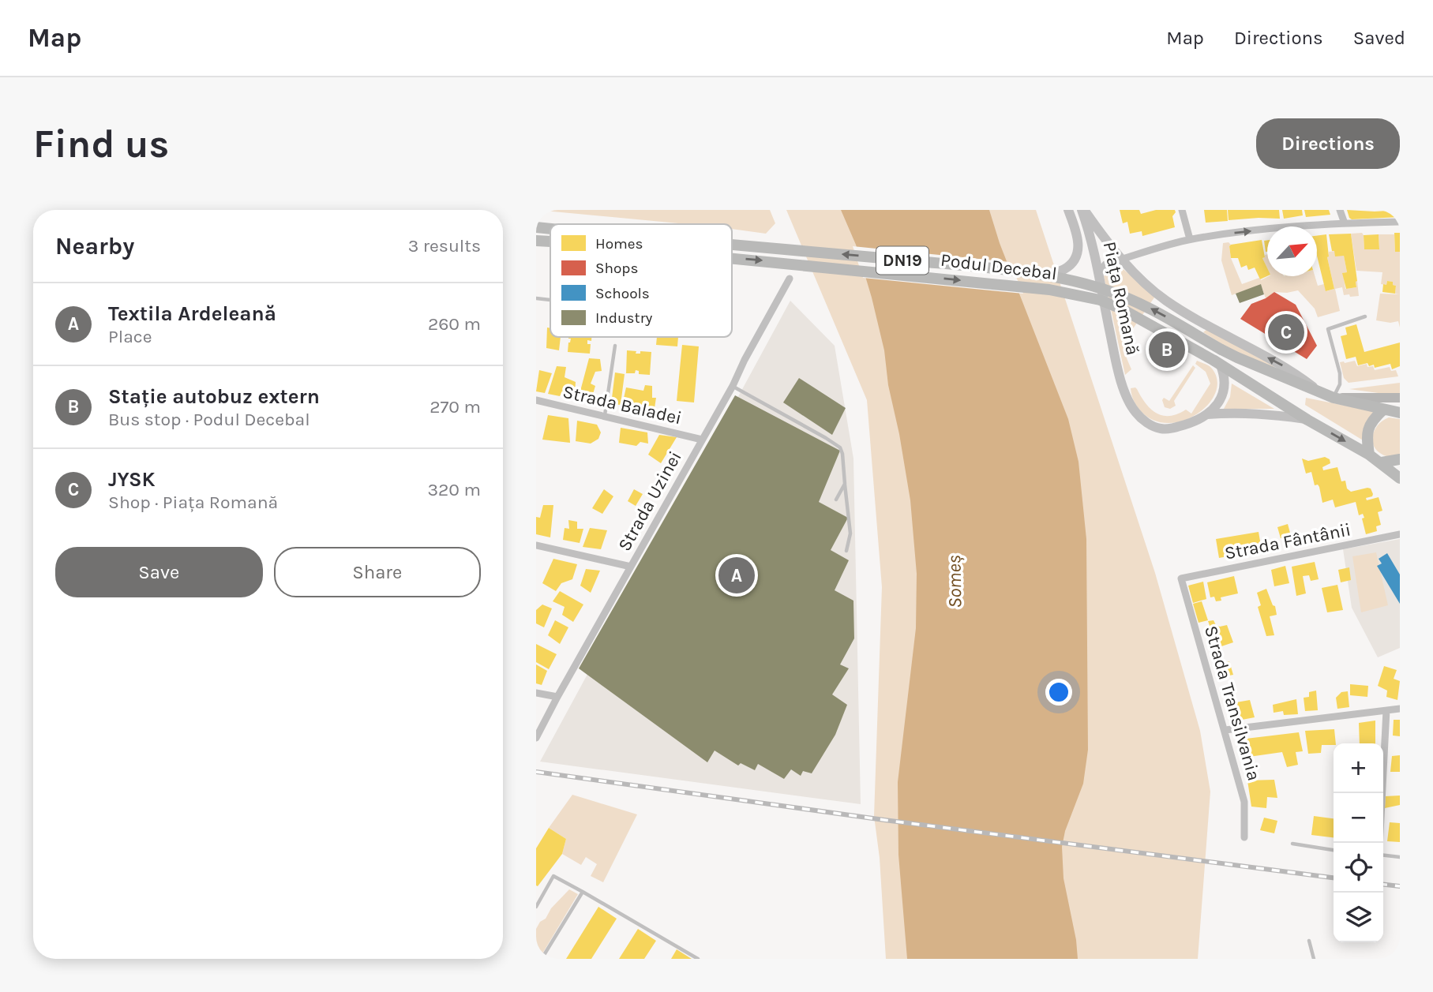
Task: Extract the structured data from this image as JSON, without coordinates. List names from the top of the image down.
{
  "streets": {
    "main road": ["DN19", "Podul Decebal", "Piața Romană"],
    "street": [
      "Strada Baladei",
      "Strada Uzinei",
      "Strada Fântânii",
      "Strada Transilvania"
    ]
  },
  "crossings": [
    ["Podul Decebal", "Piața Romană"],
    ["Strada Baladei", "Strada Uzinei"],
    ["Strada Fântânii", "Strada Transilvania"]
  ],
  "water": ["Someș"],
  "legend": [
    "Homes",
    "Shops",
    "Schools",
    "Industry"
  ],
  "north": "top right",
  "page": {
    "header": "Map",
    "nav": ["Map", "Directions", "Saved"],
    "buttons": [
      "Directions",
      ["Save", "Share"]
    ],
    "title": "Find us",
    "heading": ["Nearby", "3 results"],
    "list": [
      {
        "mark": "A",
        "name": "Textila Ardeleană",
        "note": "Place",
        "value": "260 m"
      },
      {
        "mark": "B",
        "name": "Stație autobuz extern",
        "note": "Bus stop · Podul Decebal",
        "value": "270 m"
      },
      {
        "mark": "C",
        "name": "JYSK",
        "note": "Shop · Piața Romană",
        "value": "320 m"
      }
    ],
    "pins": ["C", "B", "A"],
    "map_buttons": ["+", "−"]
  }
}
